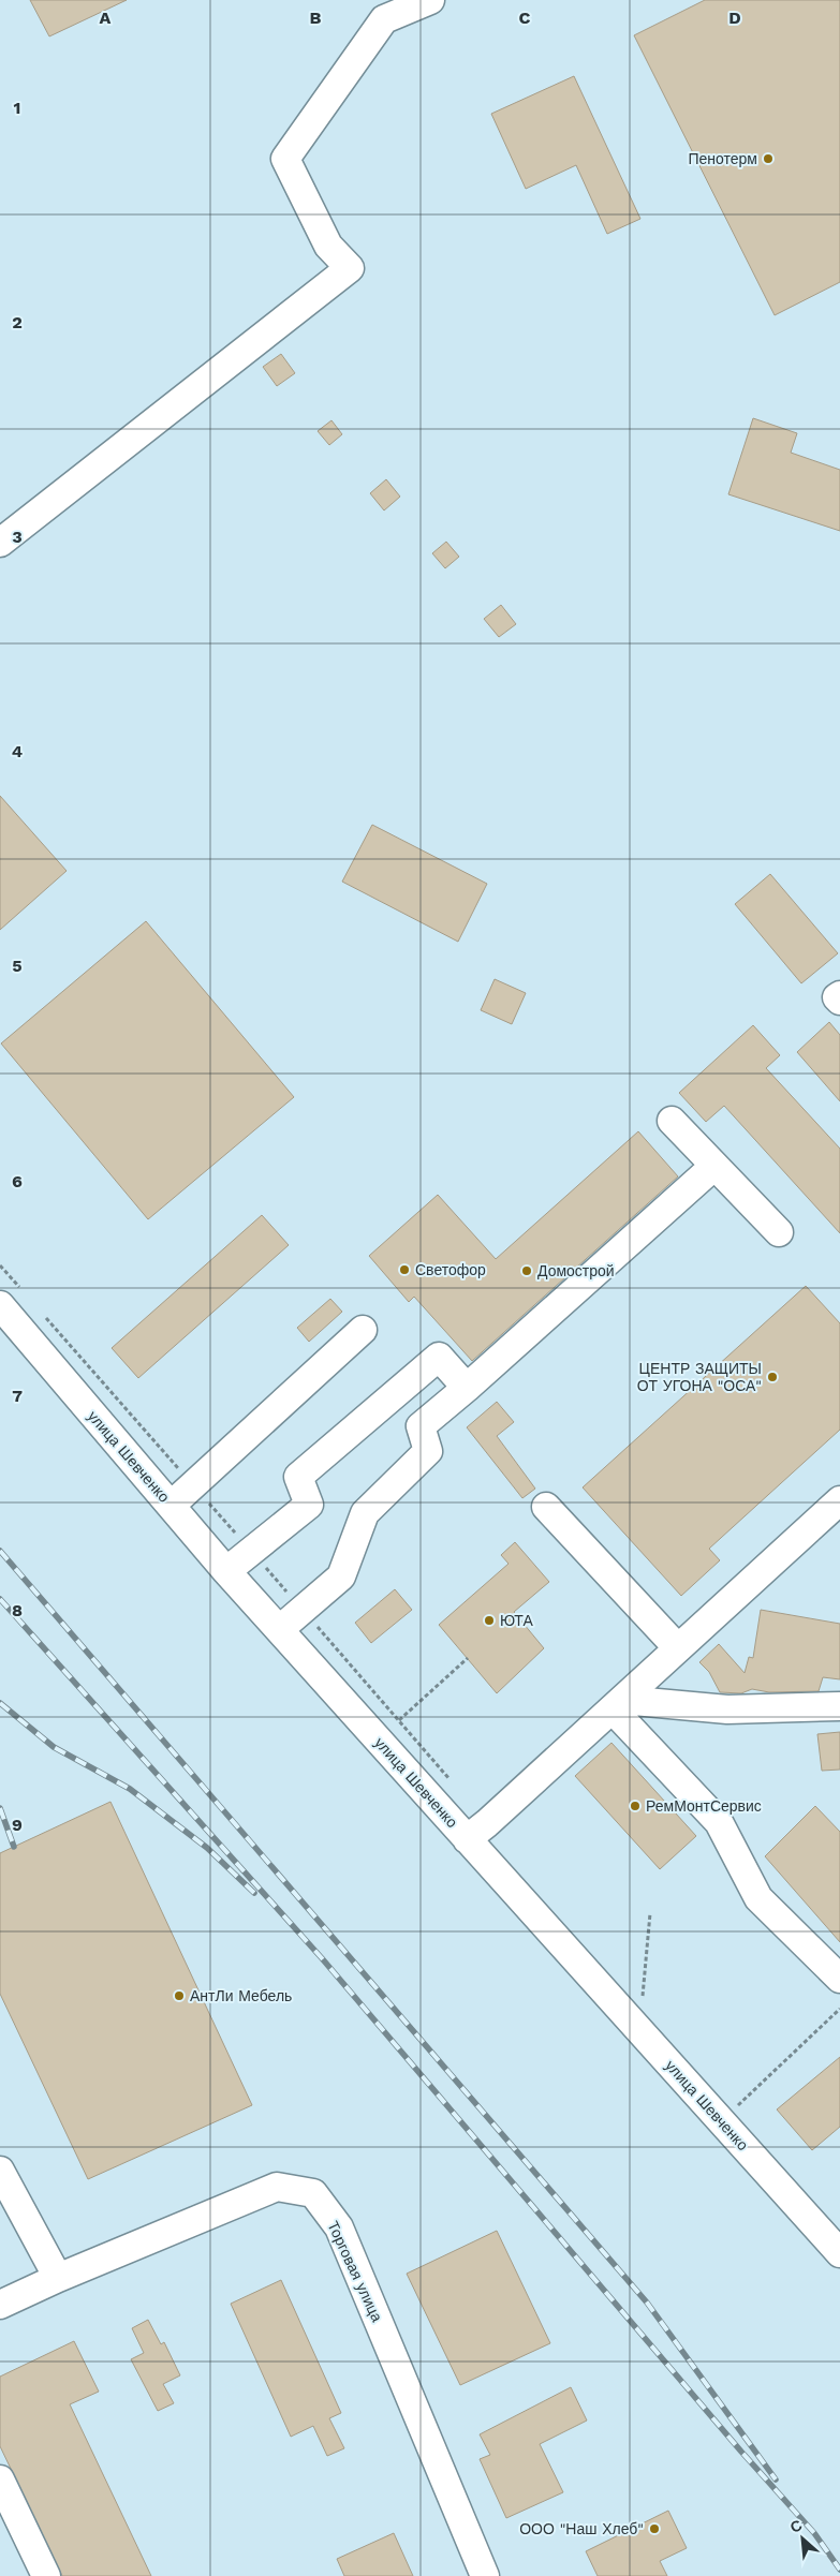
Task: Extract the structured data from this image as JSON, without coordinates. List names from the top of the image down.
{
  "streets": {
    "street": ["улица Шевченко", "Торговая улица"]
  },
  "places": [
    "Пенотерм",
    "Светофор",
    "Домострой",
    "ЦЕНТР ЗАЩИТЫ ОТ УГОНА \"ОСА\"",
    "ЮТА",
    "РемМонтСервис",
    "АнтЛи Мебель",
    "ООО \"Наш Хлеб\""
  ],
  "north": "top left",
  "grid": {
    "columns": [
      "A",
      "B",
      "C",
      "D"
    ],
    "rows": [
      "1",
      "2",
      "3",
      "4",
      "5",
      "6",
      "7",
      "8",
      "9"
    ]
  }
}
